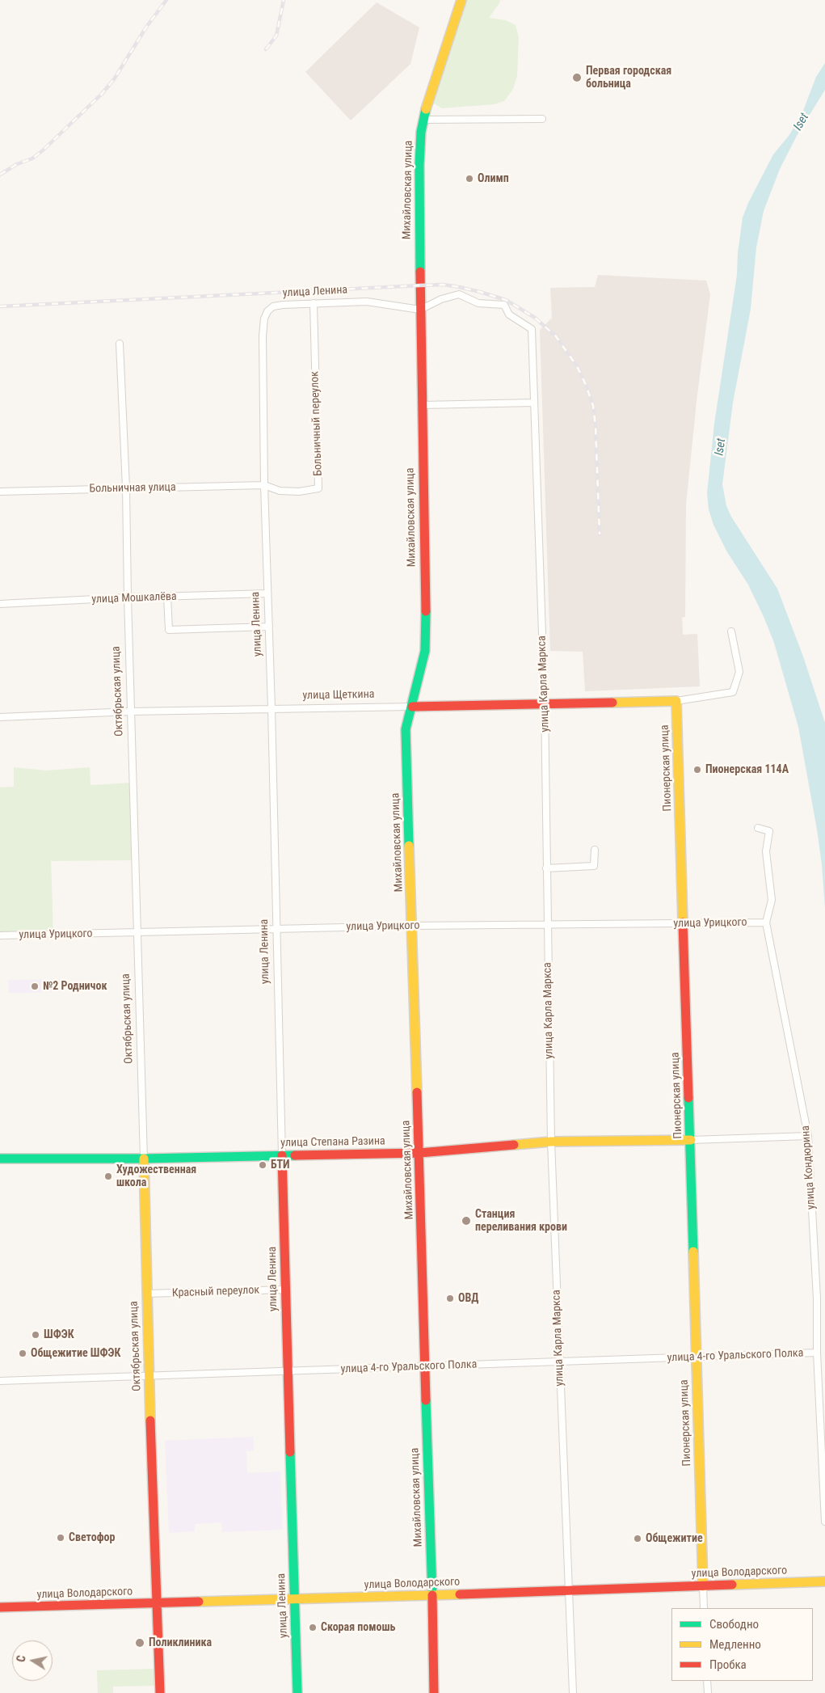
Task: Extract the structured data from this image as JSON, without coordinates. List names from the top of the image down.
{
  "streets": {
    "main road": [
      "Михайловская улица",
      "улица Ленина",
      "Октябрьская улица",
      "улица Щеткина",
      "Пионерская улица",
      "улица Степана Разина",
      "улица Володарского"
    ],
    "street": [
      "Больничный переулок",
      "Больничная улица",
      "улица Мошкалёва",
      "улица Карла Маркса",
      "улица Урицкого",
      "улица Кондюрина",
      "Красный переулок",
      "улица 4-го Уральского Полка"
    ]
  },
  "crossings": [
    ["Михайловская улица", "улица Ленина"],
    ["Михайловская улица", "улица Карла Маркса"],
    ["Михайловская улица", "улица Щеткина"],
    ["Михайловская улица", "улица Урицкого"],
    ["Михайловская улица", "улица Степана Разина"],
    ["Михайловская улица", "улица 4-го Уральского Полка"],
    ["Михайловская улица", "улица Володарского"],
    ["улица Ленина", "Больничный переулок"],
    ["улица Ленина", "Больничная улица"],
    ["улица Ленина", "улица Мошкалёва"],
    ["улица Ленина", "улица Карла Маркса"],
    ["улица Ленина", "улица Щеткина"],
    ["улица Ленина", "улица Урицкого"],
    ["улица Ленина", "улица Степана Разина"],
    ["улица Ленина", "Красный переулок"],
    ["улица Ленина", "улица 4-го Уральского Полка"],
    ["улица Ленина", "улица Володарского"],
    ["Больничный переулок", "Больничная улица"],
    ["Больничная улица", "Октябрьская улица"],
    ["улица Мошкалёва", "Октябрьская улица"],
    ["улица Карла Маркса", "улица Щеткина"],
    ["улица Карла Маркса", "улица Урицкого"],
    ["улица Карла Маркса", "улица Степана Разина"],
    ["улица Карла Маркса", "улица 4-го Уральского Полка"],
    ["улица Карла Маркса", "улица Володарского"],
    ["Октябрьская улица", "улица Щеткина"],
    ["Октябрьская улица", "улица Урицкого"],
    ["Октябрьская улица", "улица Степана Разина"],
    ["Октябрьская улица", "Красный переулок"],
    ["Октябрьская улица", "улица 4-го Уральского Полка"],
    ["Октябрьская улица", "улица Володарского"],
    ["улица Щеткина", "Пионерская улица"],
    ["Пионерская улица", "улица Урицкого"],
    ["Пионерская улица", "улица Степана Разина"],
    ["Пионерская улица", "улица 4-го Уральского Полка"],
    ["Пионерская улица", "улица Володарского"],
    ["улица Урицкого", "улица Кондюрина"],
    ["улица Кондюрина", "улица 4-го Уральского Полка"]
  ],
  "water": ["Iset"],
  "places": [
    "Первая городская больница",
    "Олимп",
    "Пионерская 114А",
    "№2 Родничок",
    "БТИ",
    "Художественная школа",
    "Станция переливания крови",
    "ОВД",
    "ШФЭК",
    "Общежитие ШФЭК",
    "Светофор",
    "Общежитие",
    "Скорая помошь",
    "Поликлиника"
  ],
  "legend": ["Свободно", "Медленно", "Пробка"],
  "north": "left"
}
